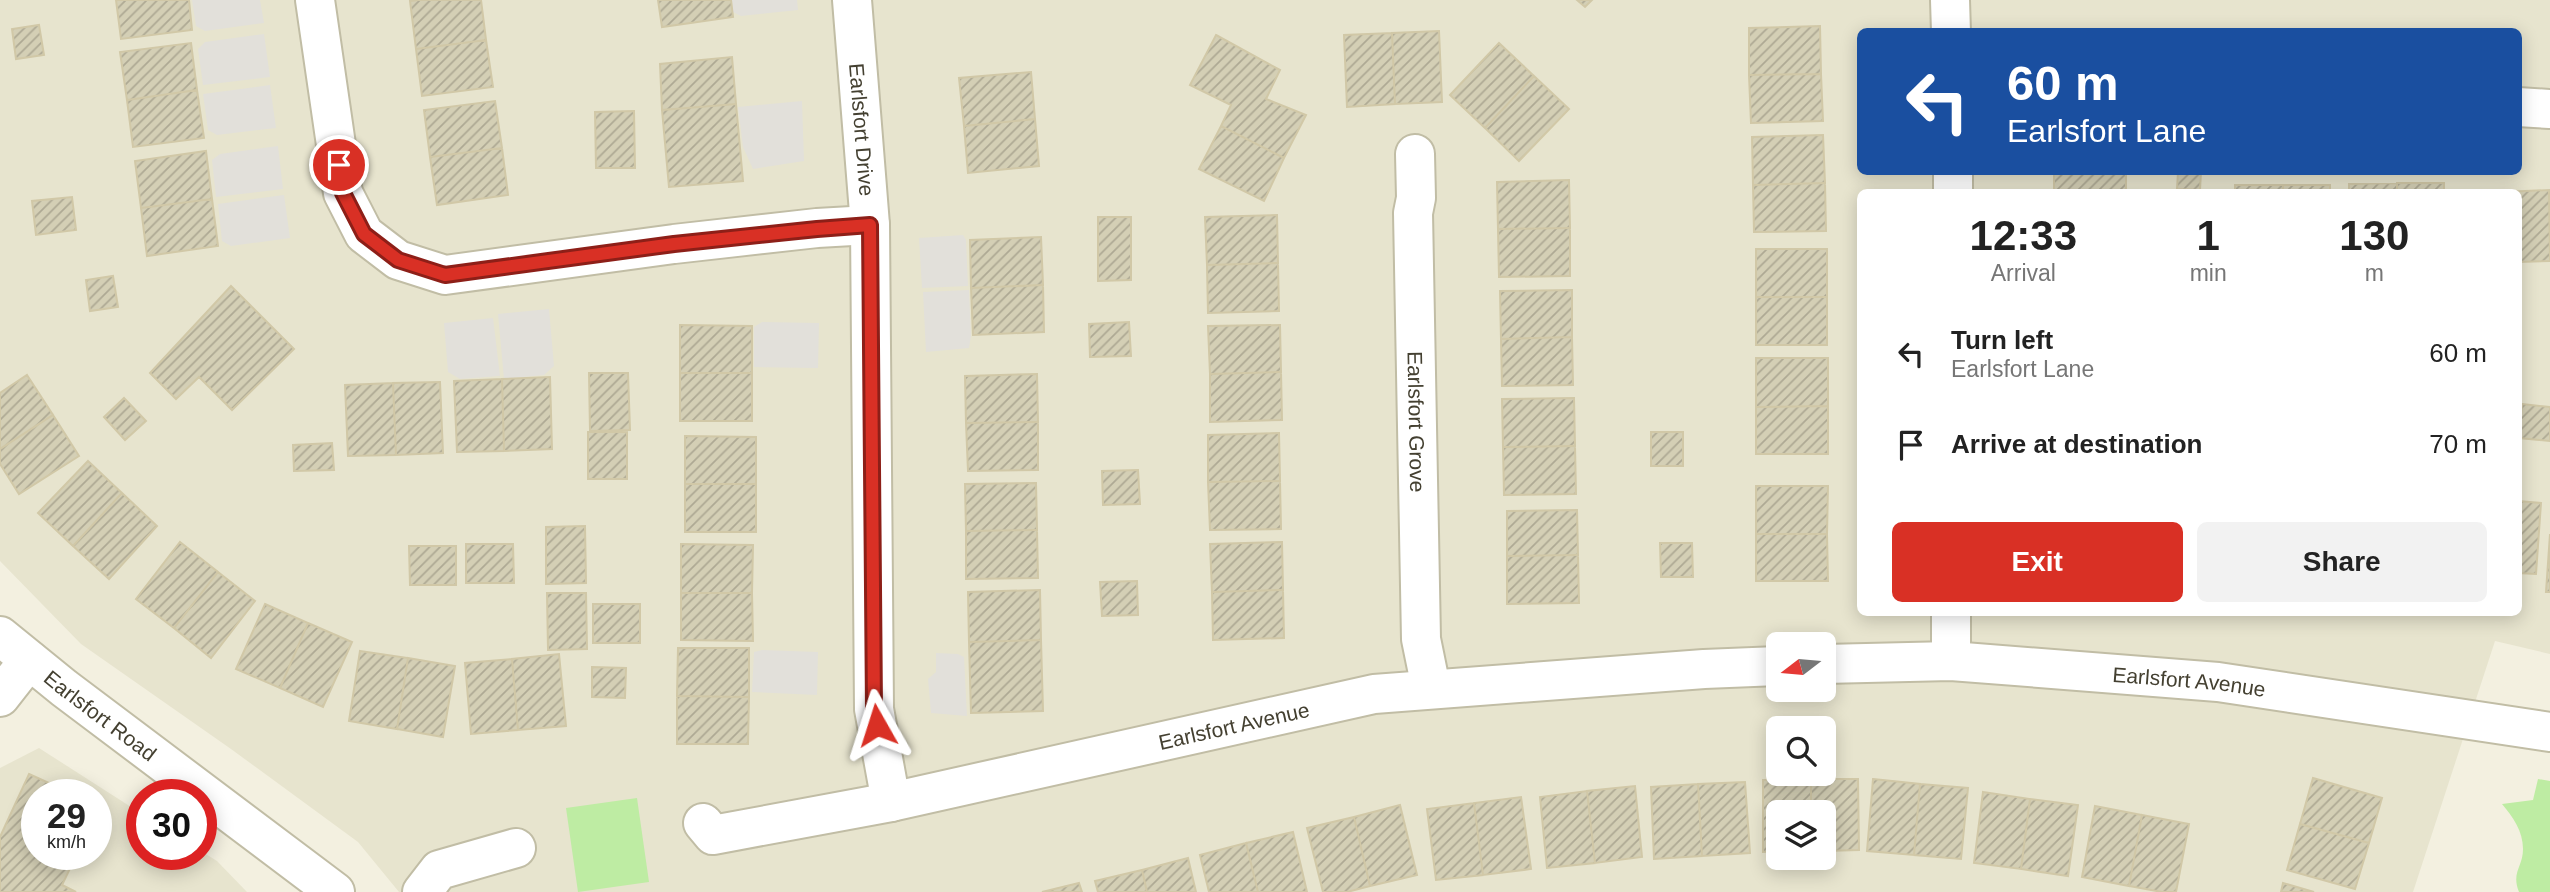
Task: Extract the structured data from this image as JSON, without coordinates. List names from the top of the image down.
{
  "streets": {
    "street": [
      "Earlsfort Drive",
      "Earlsfort Grove",
      "Earlsfort Avenue",
      "Earlsfort Road"
    ]
  },
  "crossings": [
    ["Earlsfort Drive", "Earlsfort Avenue"],
    ["Earlsfort Grove", "Earlsfort Avenue"]
  ],
  "north": "left",
  "page": {
    "turn": ["60 m", "Earlsfort Lane"],
    "eta": [
      "12:33",
      "Arrival",
      "1",
      "min",
      "130",
      "m"
    ],
    "list": [
      {
        "name": "Turn left",
        "note": "Earlsfort Lane",
        "value": "60 m"
      },
      {
        "name": "Arrive at destination",
        "value": "70 m"
      }
    ],
    "buttons": ["Exit", "Share"],
    "speed": "29 km/h",
    "limit": "30"
  }
}
